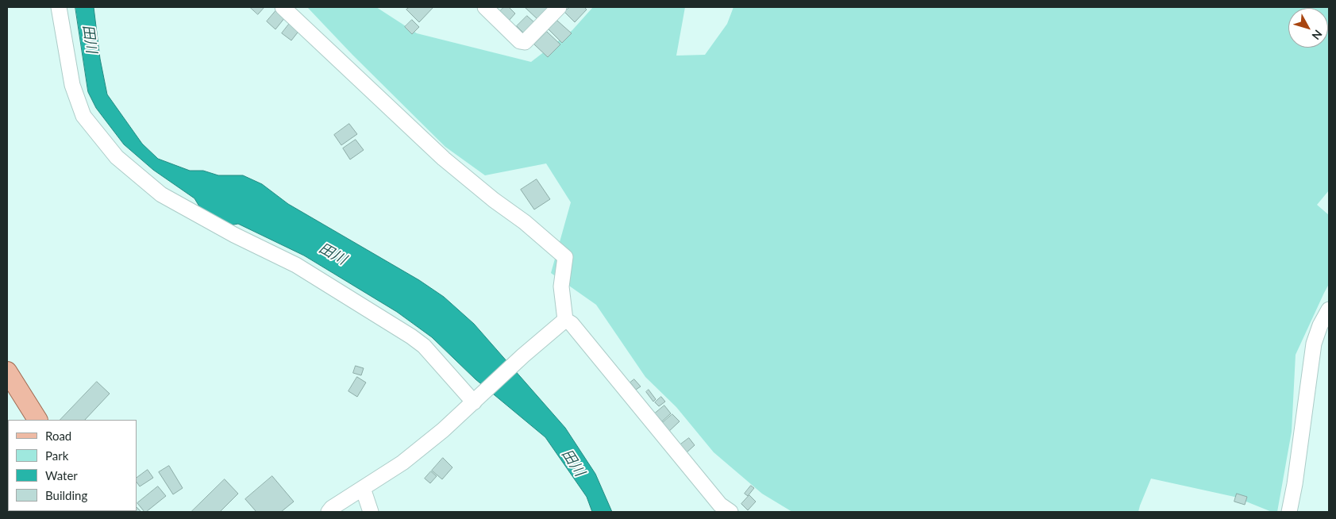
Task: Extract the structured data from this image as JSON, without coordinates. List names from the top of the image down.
{
  "water": ["田川"],
  "legend": [
    "Road",
    "Park",
    "Water",
    "Building"
  ],
  "north": "bottom right"
}
